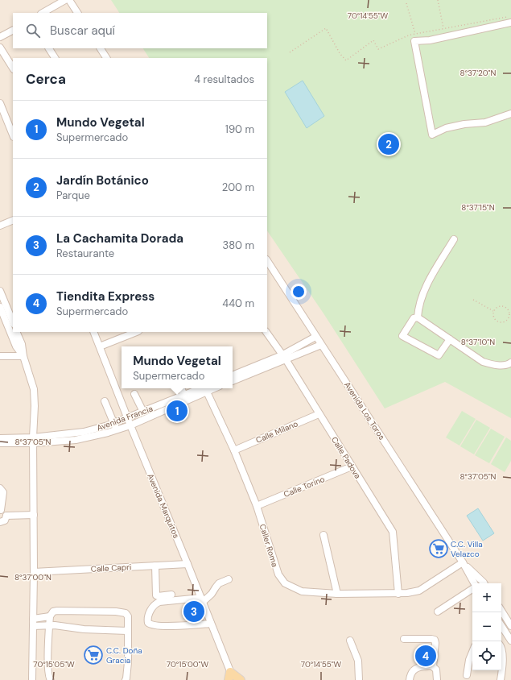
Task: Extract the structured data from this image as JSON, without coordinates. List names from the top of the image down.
{
  "streets": {
    "street": [
      "Avenida Los Toros",
      "Avenida Francia",
      "Calle Milano",
      "Calle Padova",
      "Calle Torino",
      "Avenida Marquitos",
      "Caller Roma",
      "Calle Capri"
    ]
  },
  "crossings": [
    ["Avenida Los Toros", "Caller Roma"],
    ["Avenida Francia", "Avenida Marquitos"],
    ["Avenida Francia", "Caller Roma"],
    ["Calle Milano", "Calle Padova"],
    ["Calle Milano", "Caller Roma"],
    ["Calle Padova", "Calle Torino"],
    ["Calle Padova", "Caller Roma"],
    ["Calle Torino", "Caller Roma"],
    ["Avenida Marquitos", "Calle Capri"]
  ],
  "places": {
    "supermarket": ["C.C. Villa Velazco", "C.C. Doña Gracia"]
  },
  "page": {
    "search": "Buscar aquí",
    "heading": ["Cerca", "4 resultados"],
    "list": [
      {
        "mark": "1",
        "name": "Mundo Vegetal",
        "note": "Supermercado",
        "value": "190 m"
      },
      {
        "mark": "2",
        "name": "Jardín Botánico",
        "note": "Parque",
        "value": "200 m"
      },
      {
        "mark": "3",
        "name": "La Cachamita Dorada",
        "note": "Restaurante",
        "value": "380 m"
      },
      {
        "mark": "4",
        "name": "Tiendita Express",
        "note": "Supermercado",
        "value": "440 m"
      }
    ],
    "pins": [
      "2",
      "1",
      "3",
      "4"
    ],
    "popup": ["Mundo Vegetal", "Supermercado"],
    "map_buttons": ["+", "−"]
  },
  "coordinates": [
    "70°14'55\"W",
    "8°37'20\"N",
    "8°37'15\"N",
    "8°37'10\"N",
    "8°37'05\"N",
    "8°37'00\"N",
    "70°15'05\"W",
    "70°15'00\"W"
  ]
}
